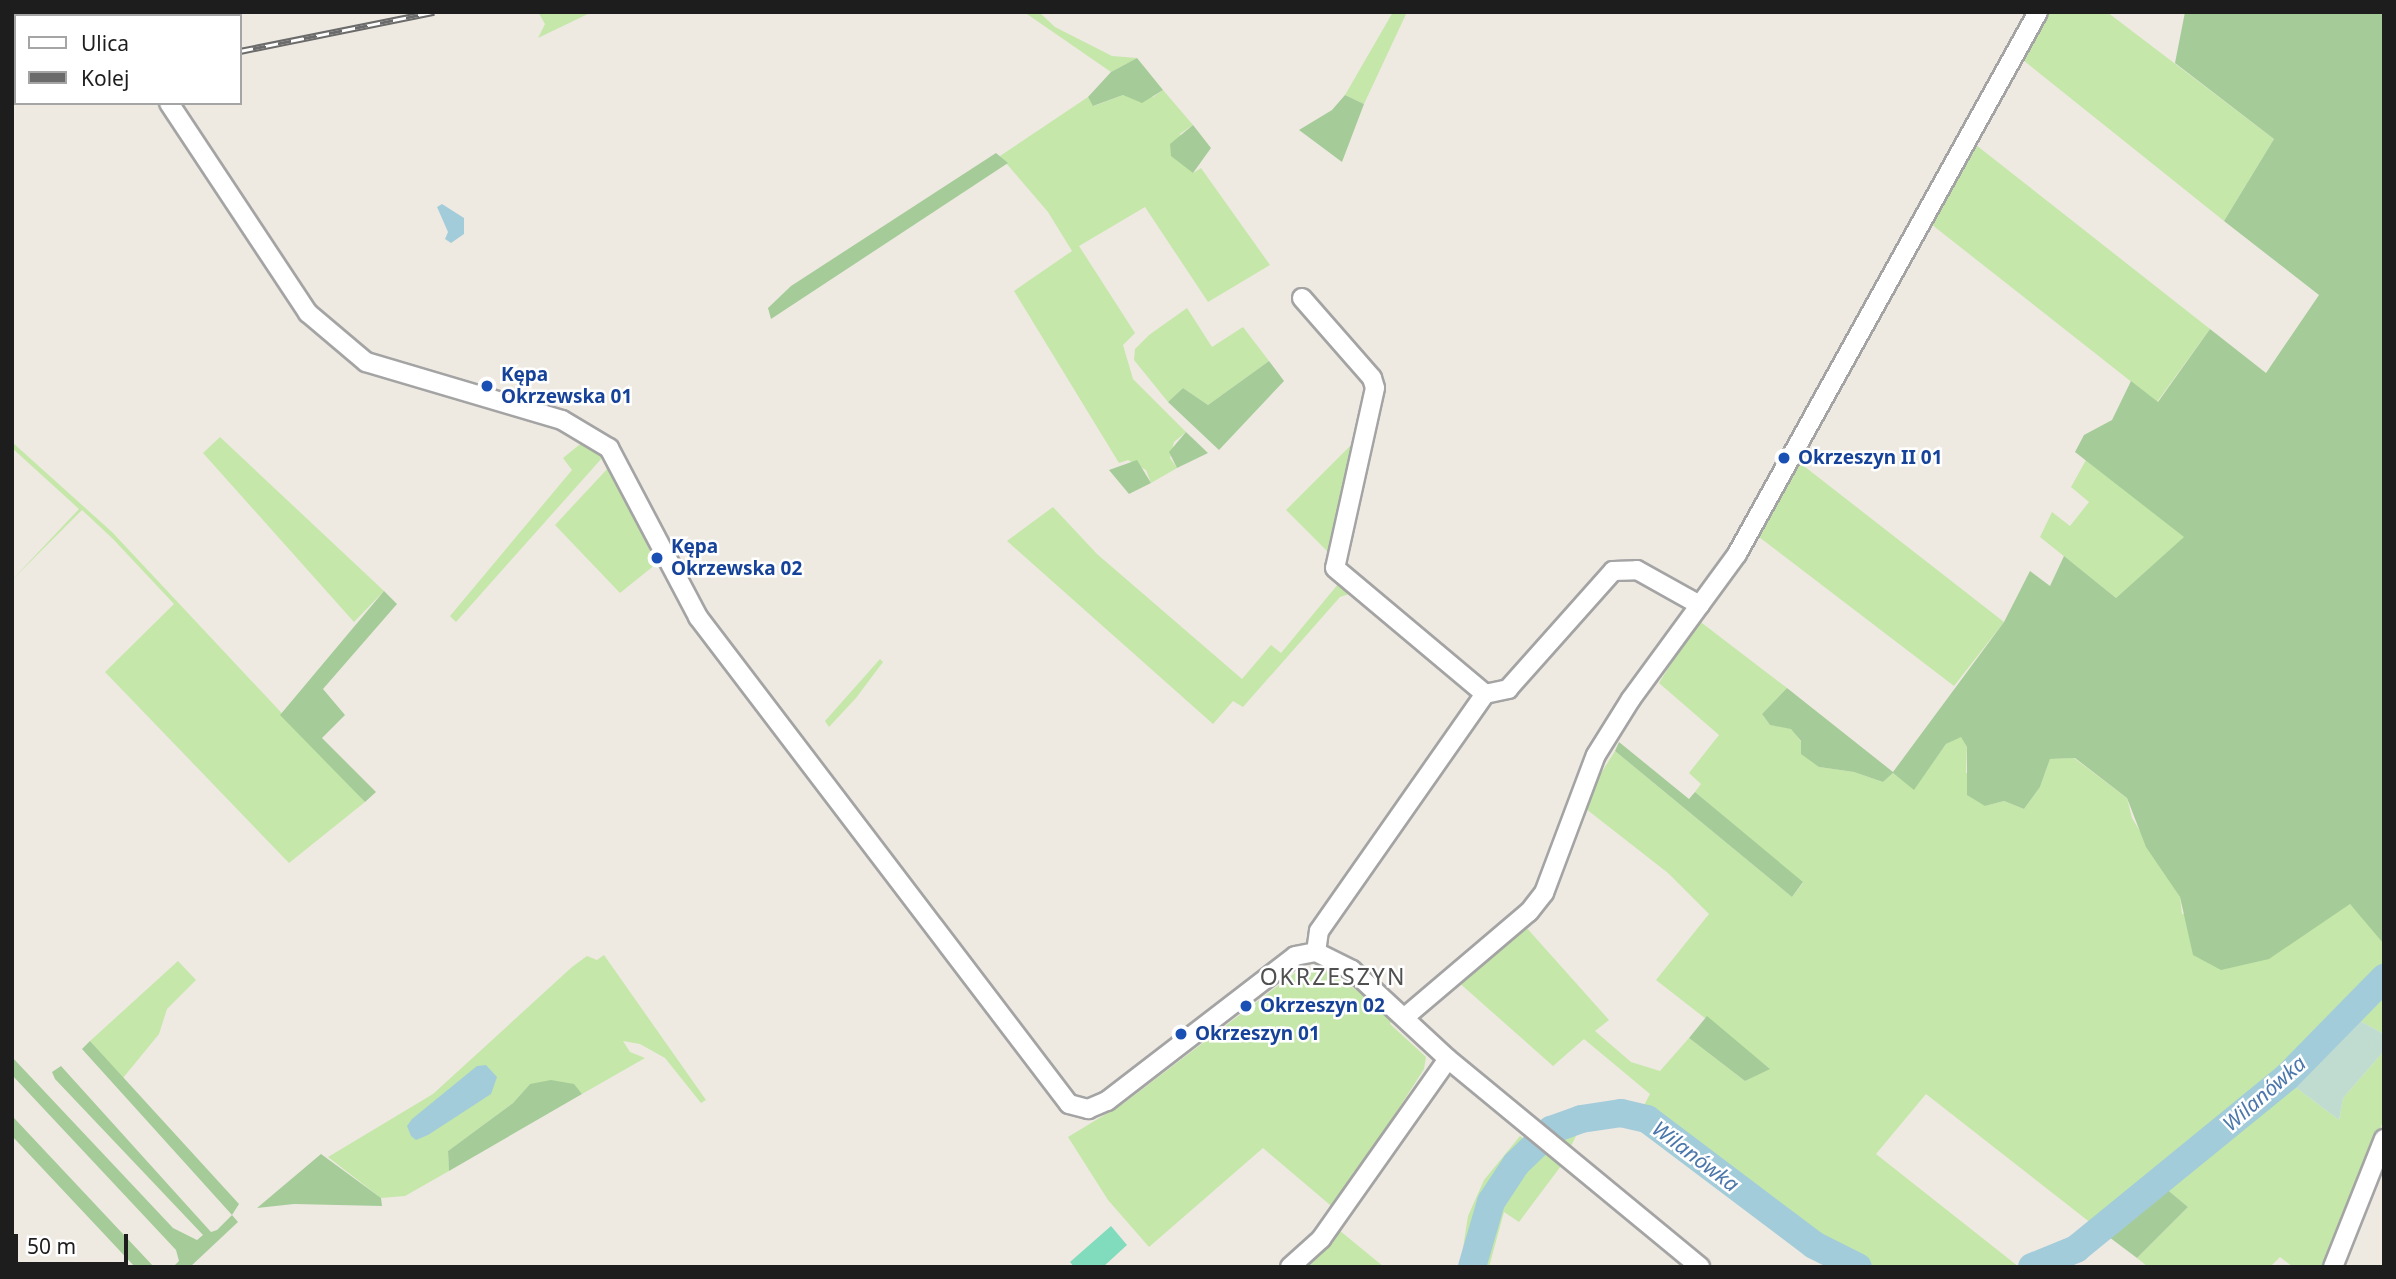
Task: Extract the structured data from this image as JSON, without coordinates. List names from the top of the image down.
{
  "districts": ["OKRZESZYN"],
  "water": ["Wilanówka"],
  "places": [
    "Kępa Okrzewska 01",
    "Okrzeszyn II 01",
    "Kępa Okrzewska 02",
    "Okrzeszyn 02",
    "Okrzeszyn 01"
  ],
  "legend": ["Ulica", "Kolej"],
  "scale_bar": "50 m"
}
